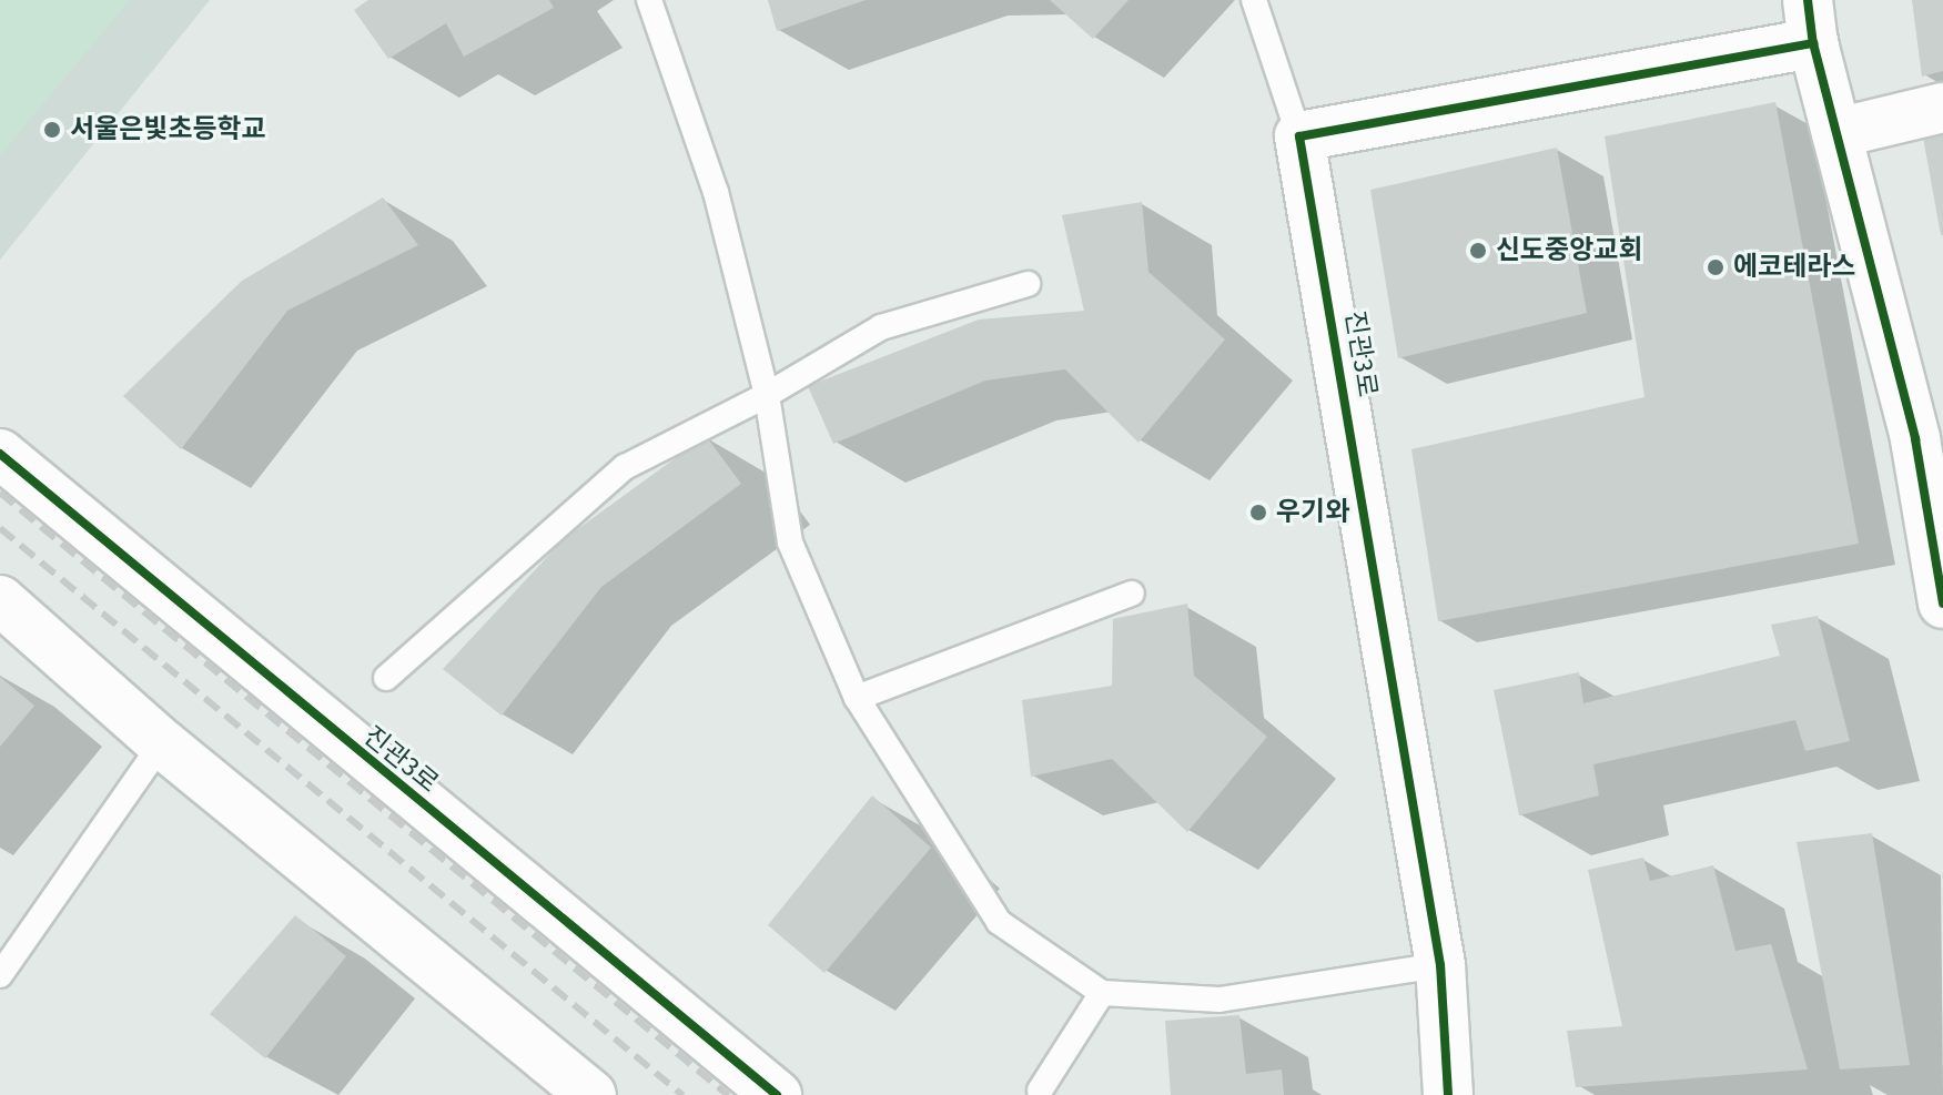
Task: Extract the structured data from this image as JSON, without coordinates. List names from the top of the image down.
{
  "streets": {
    "street": ["진관3로"]
  },
  "places": [
    "서울은빛초등학교",
    "신도중앙교회",
    "에코테라스",
    "우기와"
  ]
}
